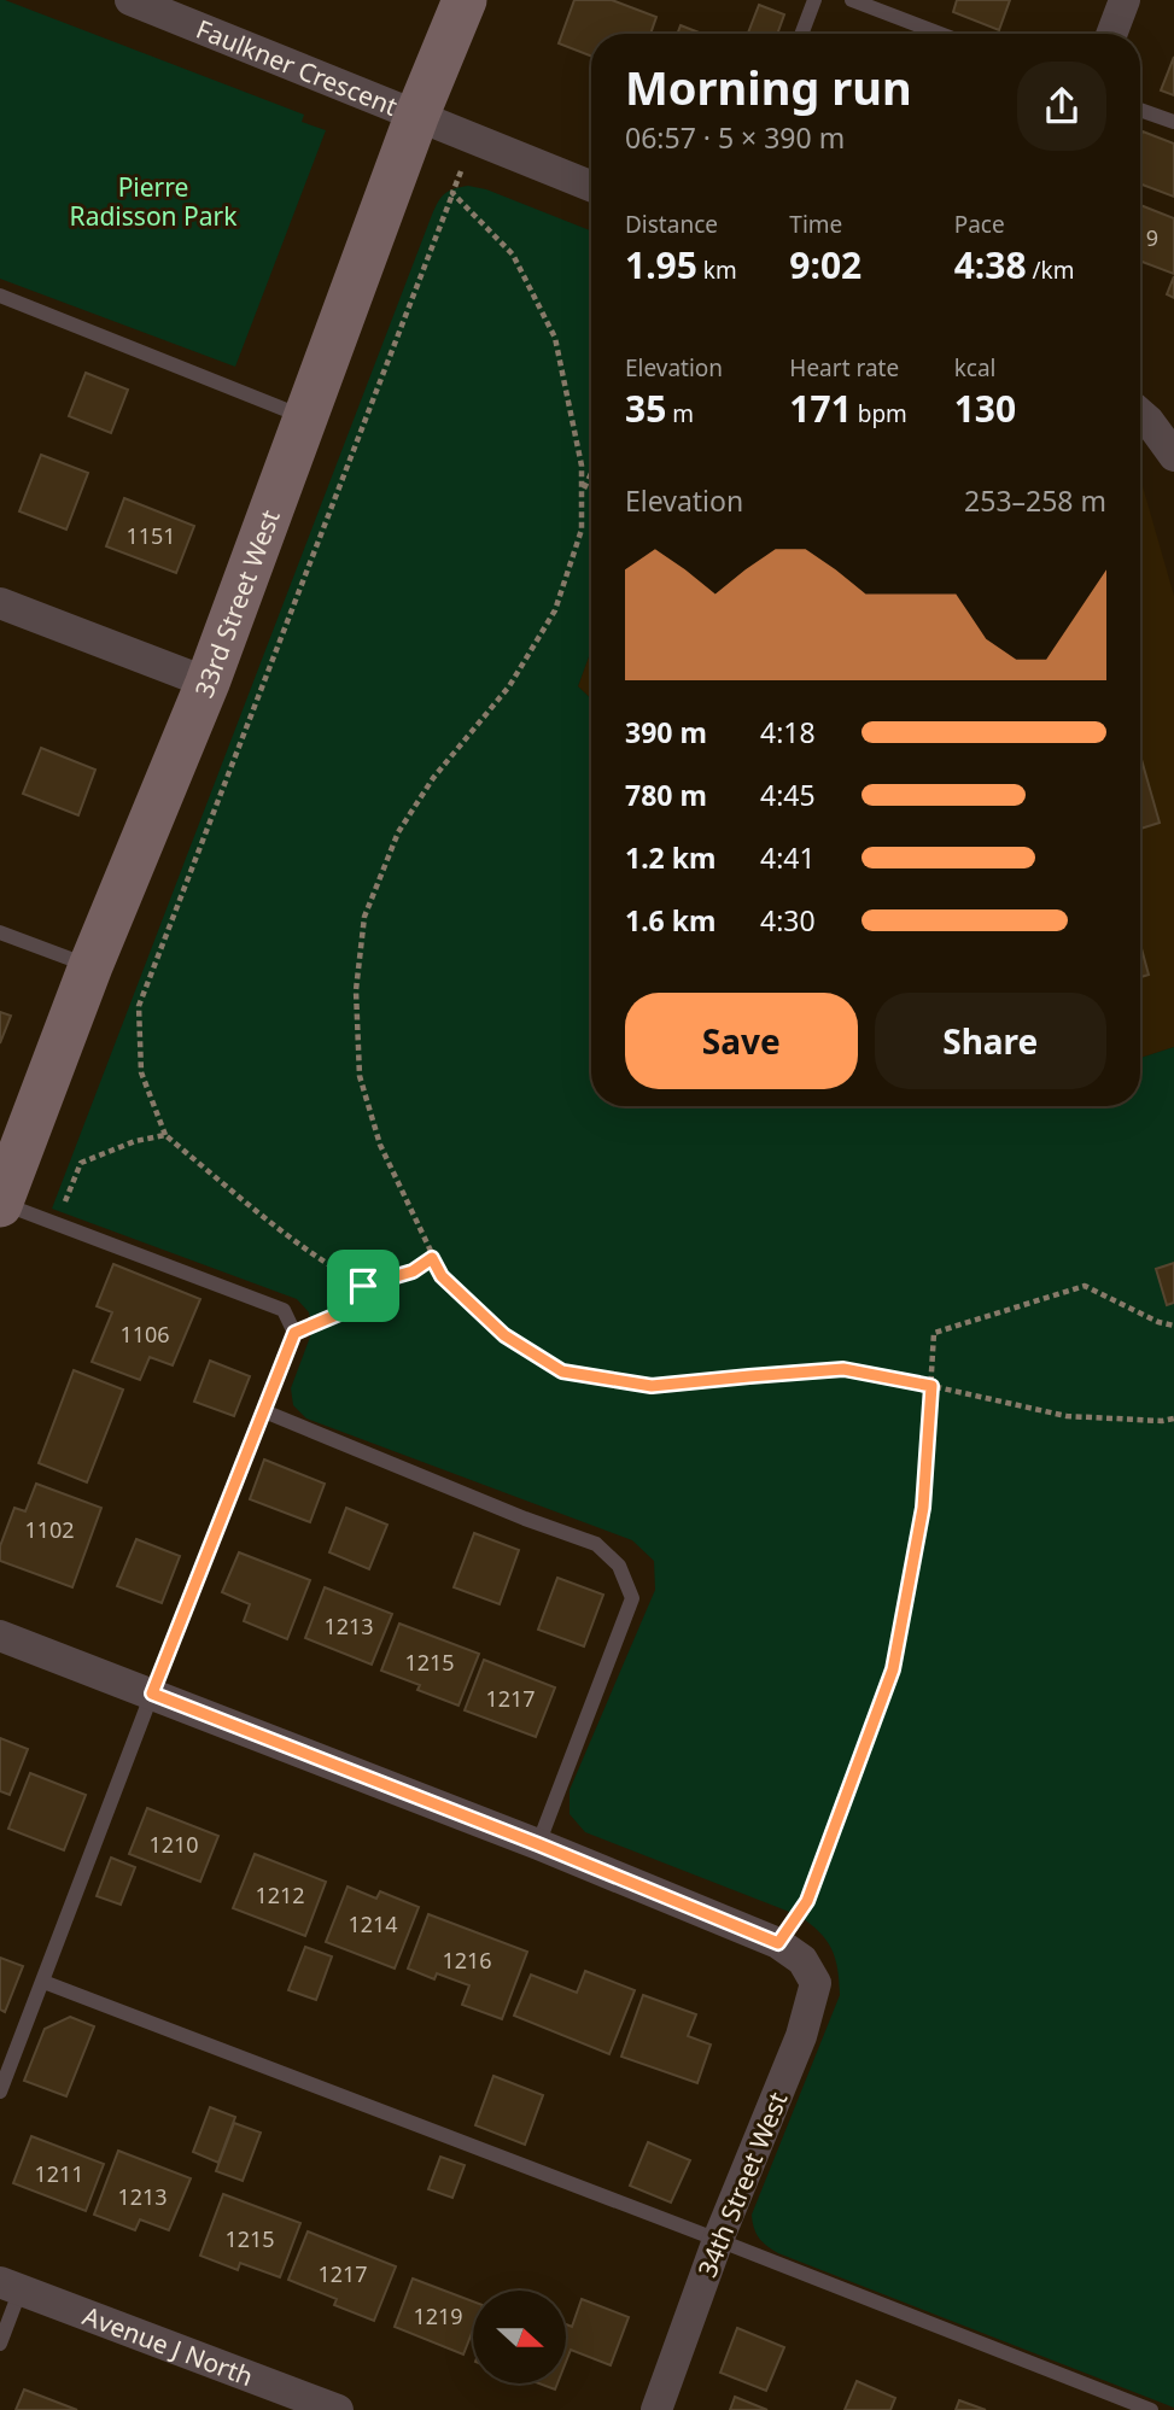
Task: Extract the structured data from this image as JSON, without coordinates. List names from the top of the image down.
{
  "streets": {
    "main road": ["33rd Street West"],
    "street": ["Faulkner Crescent", "34th Street West", "Avenue J North"]
  },
  "crossings": [
    ["Faulkner Crescent", "33rd Street West"]
  ],
  "parks": ["Pierre Radisson Park"],
  "house_numbers": [
    "9",
    "1151",
    "1106",
    "1102",
    "1213",
    "1215",
    "1217",
    "1210",
    "1212",
    "1214",
    "1216",
    "1211",
    "1213",
    "1215",
    "1217",
    "1219"
  ],
  "north": "right",
  "page": {
    "heading": ["Morning run", "06:57 · 5 × 390 m"],
    "stats": [
      ["Distance", "1.95 km"],
      ["Time", "9:02"],
      ["Pace", "4:38 /km"],
      ["Elevation", "35 m"],
      ["Heart rate", "171 bpm"],
      ["kcal", "130"]
    ],
    "chart": ["Elevation", "253–258 m"],
    "list": [
      {
        "name": "390 m",
        "note": "4:18"
      },
      {
        "name": "780 m",
        "note": "4:45"
      },
      {
        "name": "1.2 km",
        "note": "4:41"
      },
      {
        "name": "1.6 km",
        "note": "4:30"
      }
    ],
    "buttons": ["Save", "Share"]
  }
}
